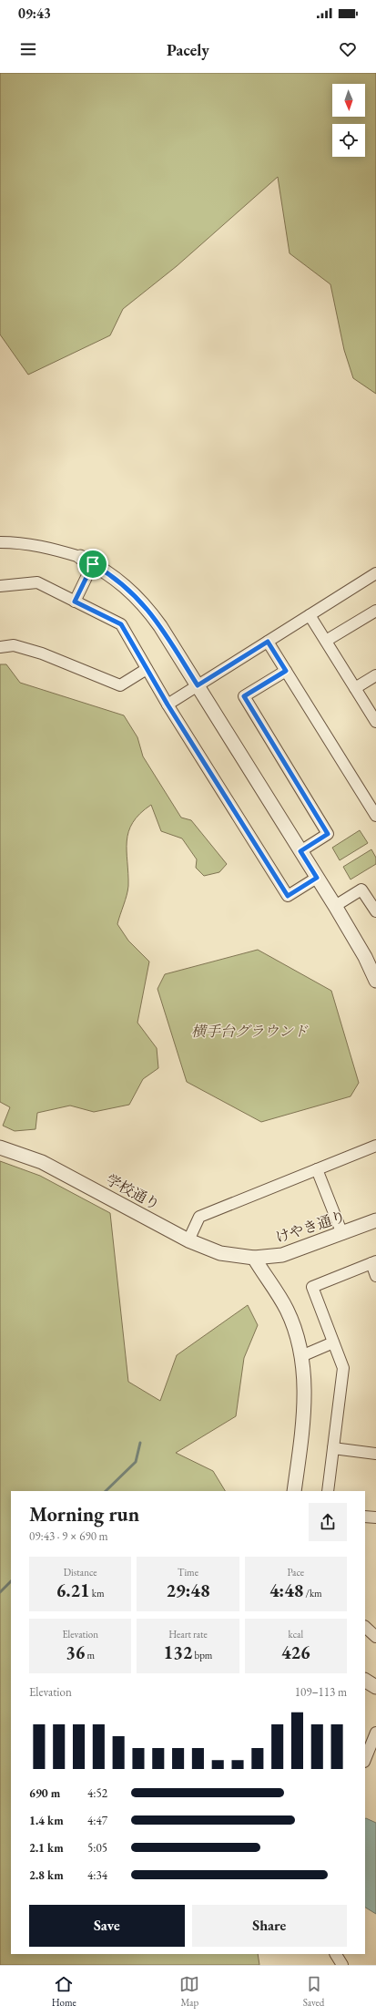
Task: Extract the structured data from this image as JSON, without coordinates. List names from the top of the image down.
{
  "streets": {
    "street": ["学校通り", "けやき通り"]
  },
  "crossings": [
    ["学校通り", "けやき通り"]
  ],
  "parks": ["横手台グラウンド"],
  "north": "bottom",
  "page": {
    "status": "09:43",
    "header": "Pacely",
    "heading": ["Morning run", "09:43 · 9 × 690 m"],
    "stats": [
      ["Distance", "6.21 km"],
      ["Time", "29:48"],
      ["Pace", "4:48 /km"],
      ["Elevation", "36 m"],
      ["Heart rate", "132 bpm"],
      ["kcal", "426"]
    ],
    "chart": ["Elevation", "109–113 m"],
    "list": [
      {
        "name": "690 m",
        "note": "4:52"
      },
      {
        "name": "1.4 km",
        "note": "4:47"
      },
      {
        "name": "2.1 km",
        "note": "5:05"
      },
      {
        "name": "2.8 km",
        "note": "4:34"
      }
    ],
    "buttons": ["Save", "Share"],
    "tabs": ["Home", "Map", "Saved"]
  }
}
